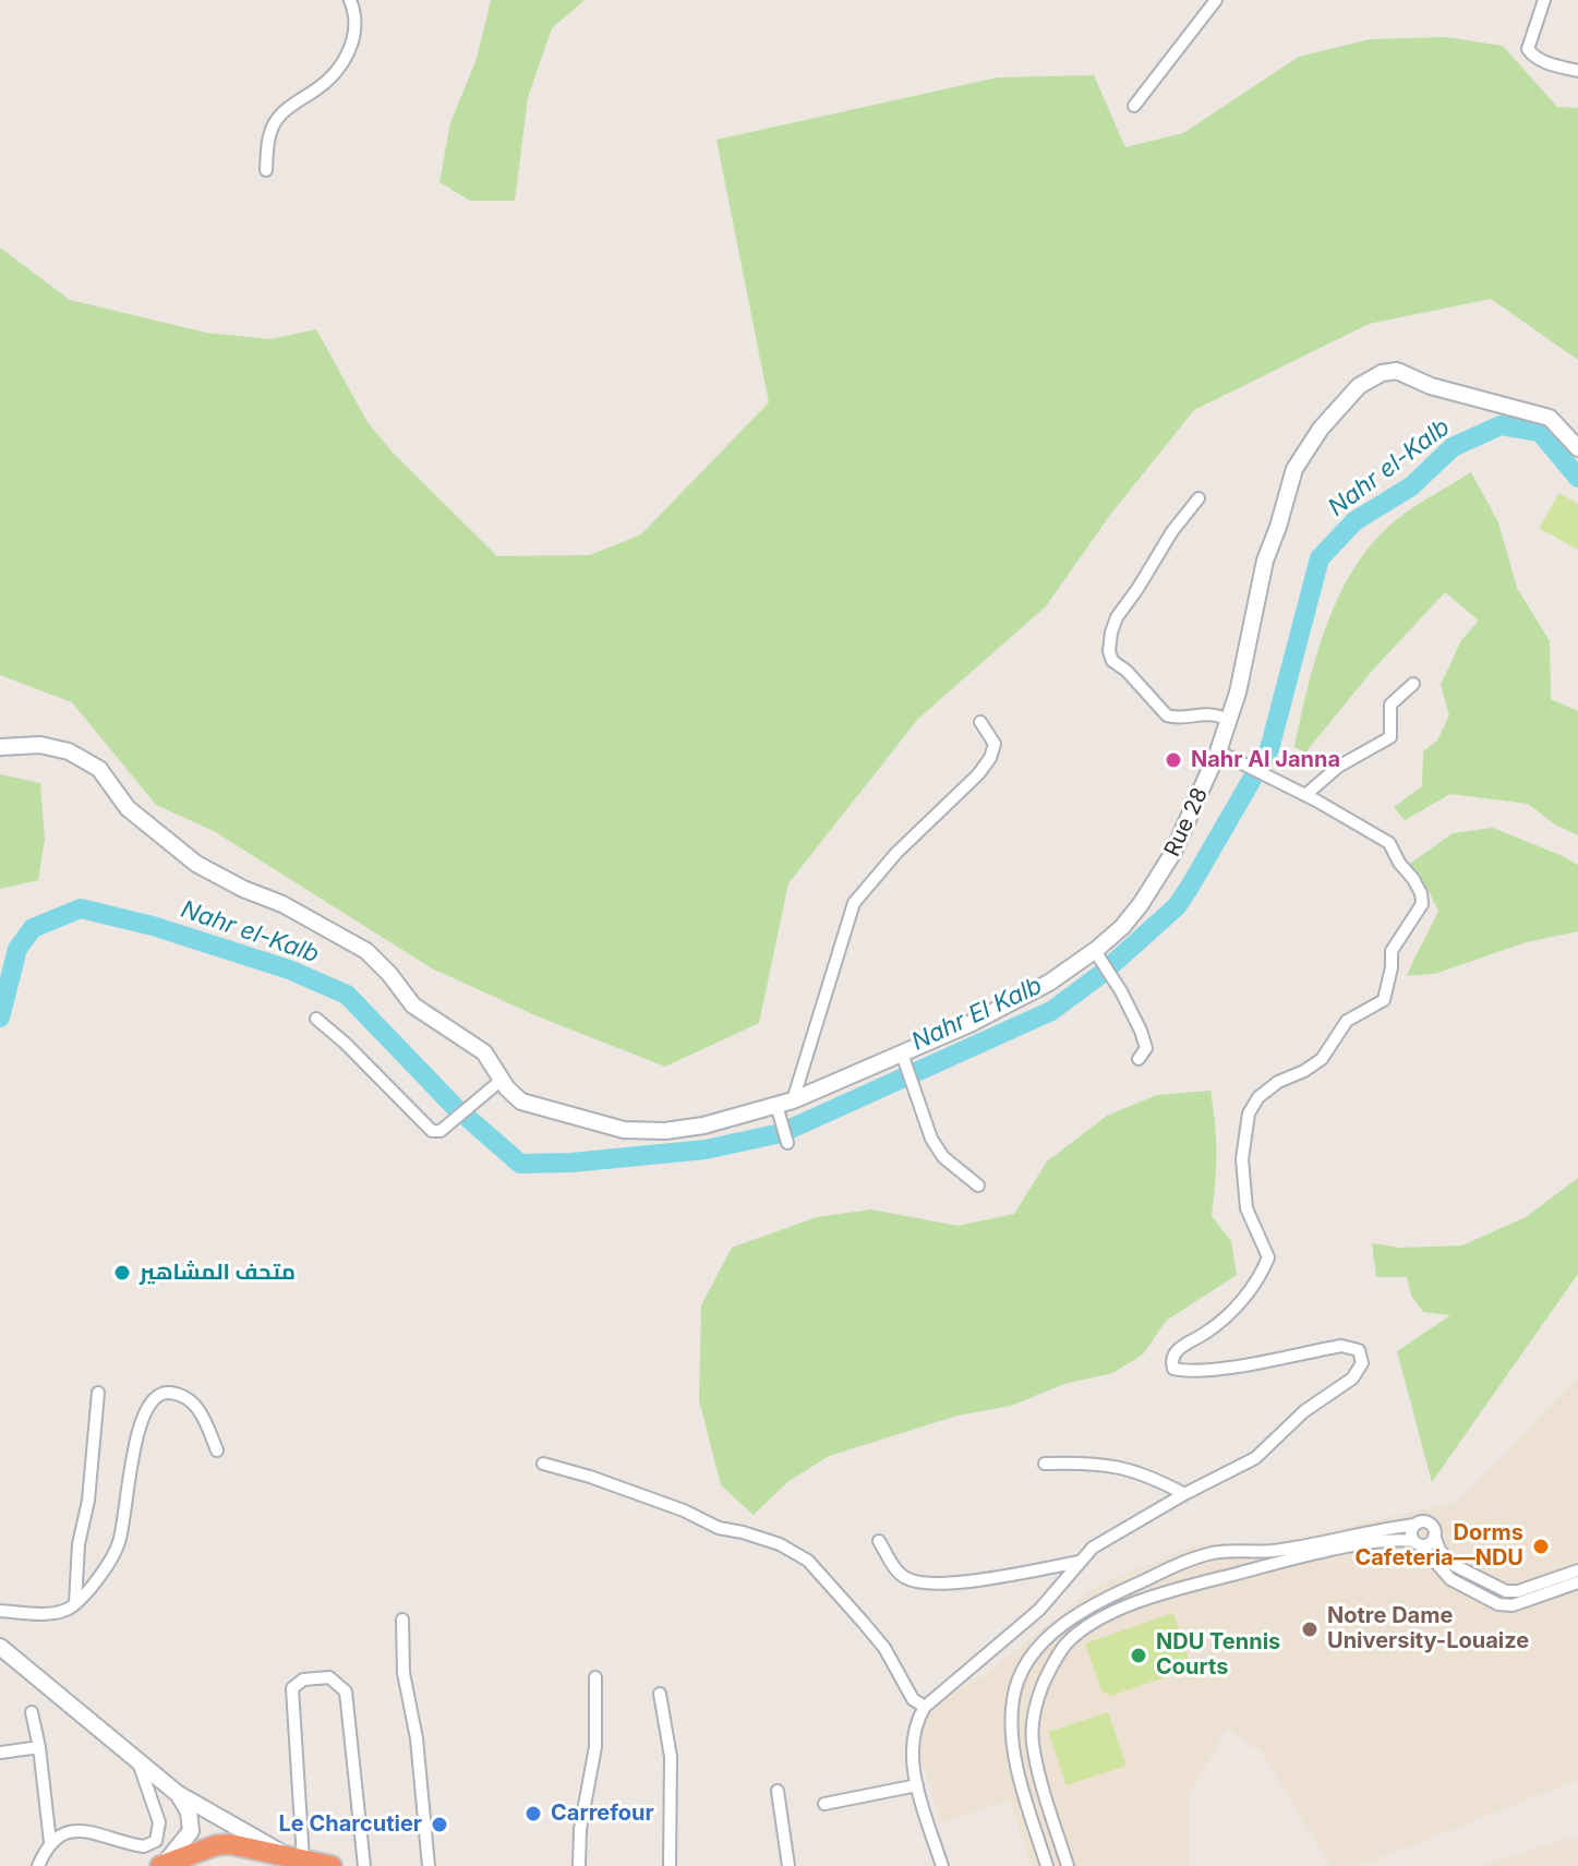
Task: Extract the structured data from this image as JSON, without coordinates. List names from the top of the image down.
{
  "streets": {
    "street": ["Rue 28"]
  },
  "water": ["Nahr el-Kalb", "Nahr El Kalb"],
  "places": [
    "Nahr Al Janna",
    "متحف المشاهير",
    "Dorms Cafeteria—NDU",
    "Notre Dame University-Louaize",
    "NDU Tennis Courts",
    "Carrefour",
    "Le Charcutier"
  ]
}
